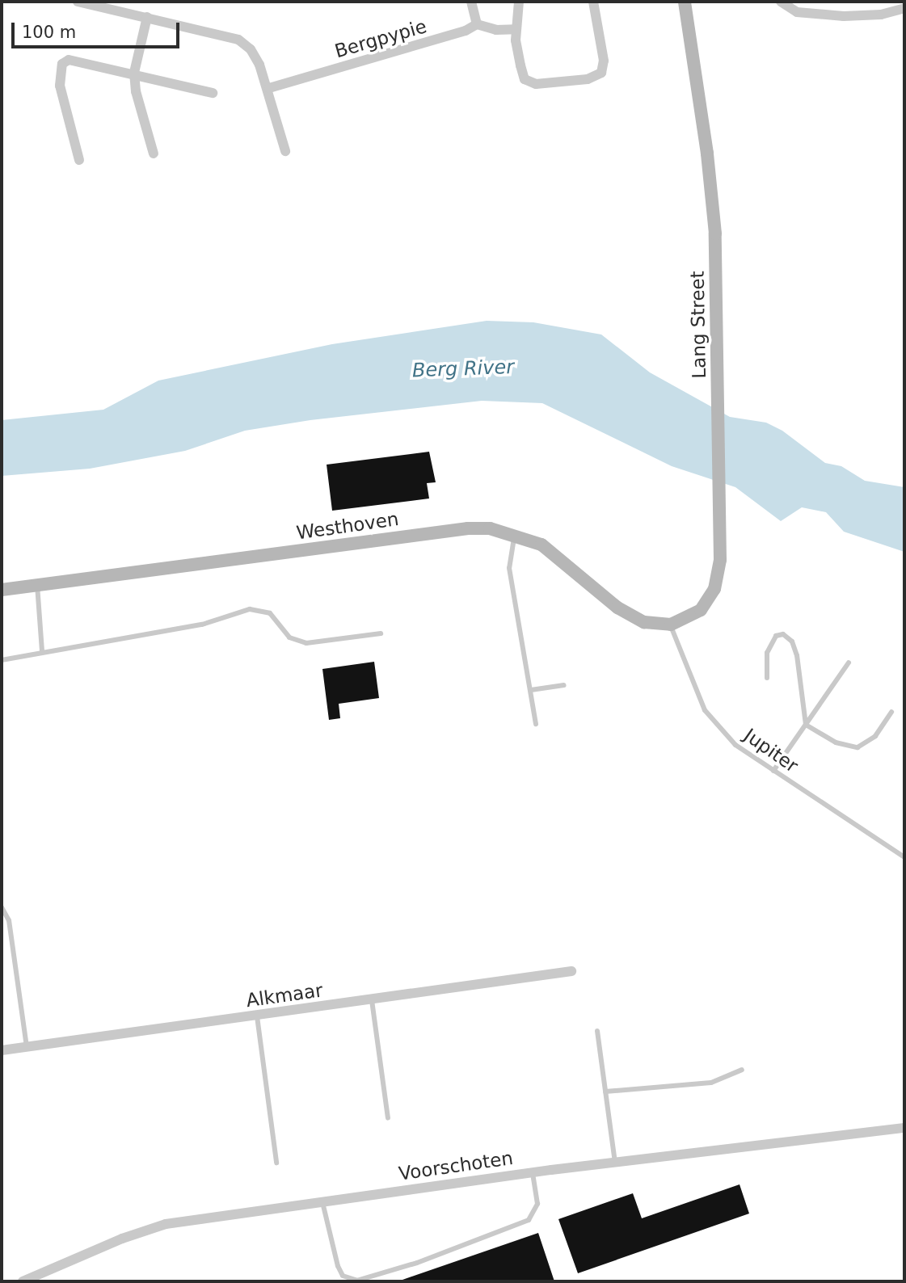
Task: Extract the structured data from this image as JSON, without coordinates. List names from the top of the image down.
{
  "streets": {
    "street": [
      "Bergpypie",
      "Lang Street",
      "Westhoven",
      "Alkmaar",
      "Voorschoten"
    ],
    "lane": ["Jupiter"]
  },
  "crossings": [
    ["Lang Street", "Westhoven"],
    ["Lang Street", "Jupiter"],
    ["Westhoven", "Jupiter"]
  ],
  "water": ["Berg River"],
  "scale_bar": "100 m"
}
